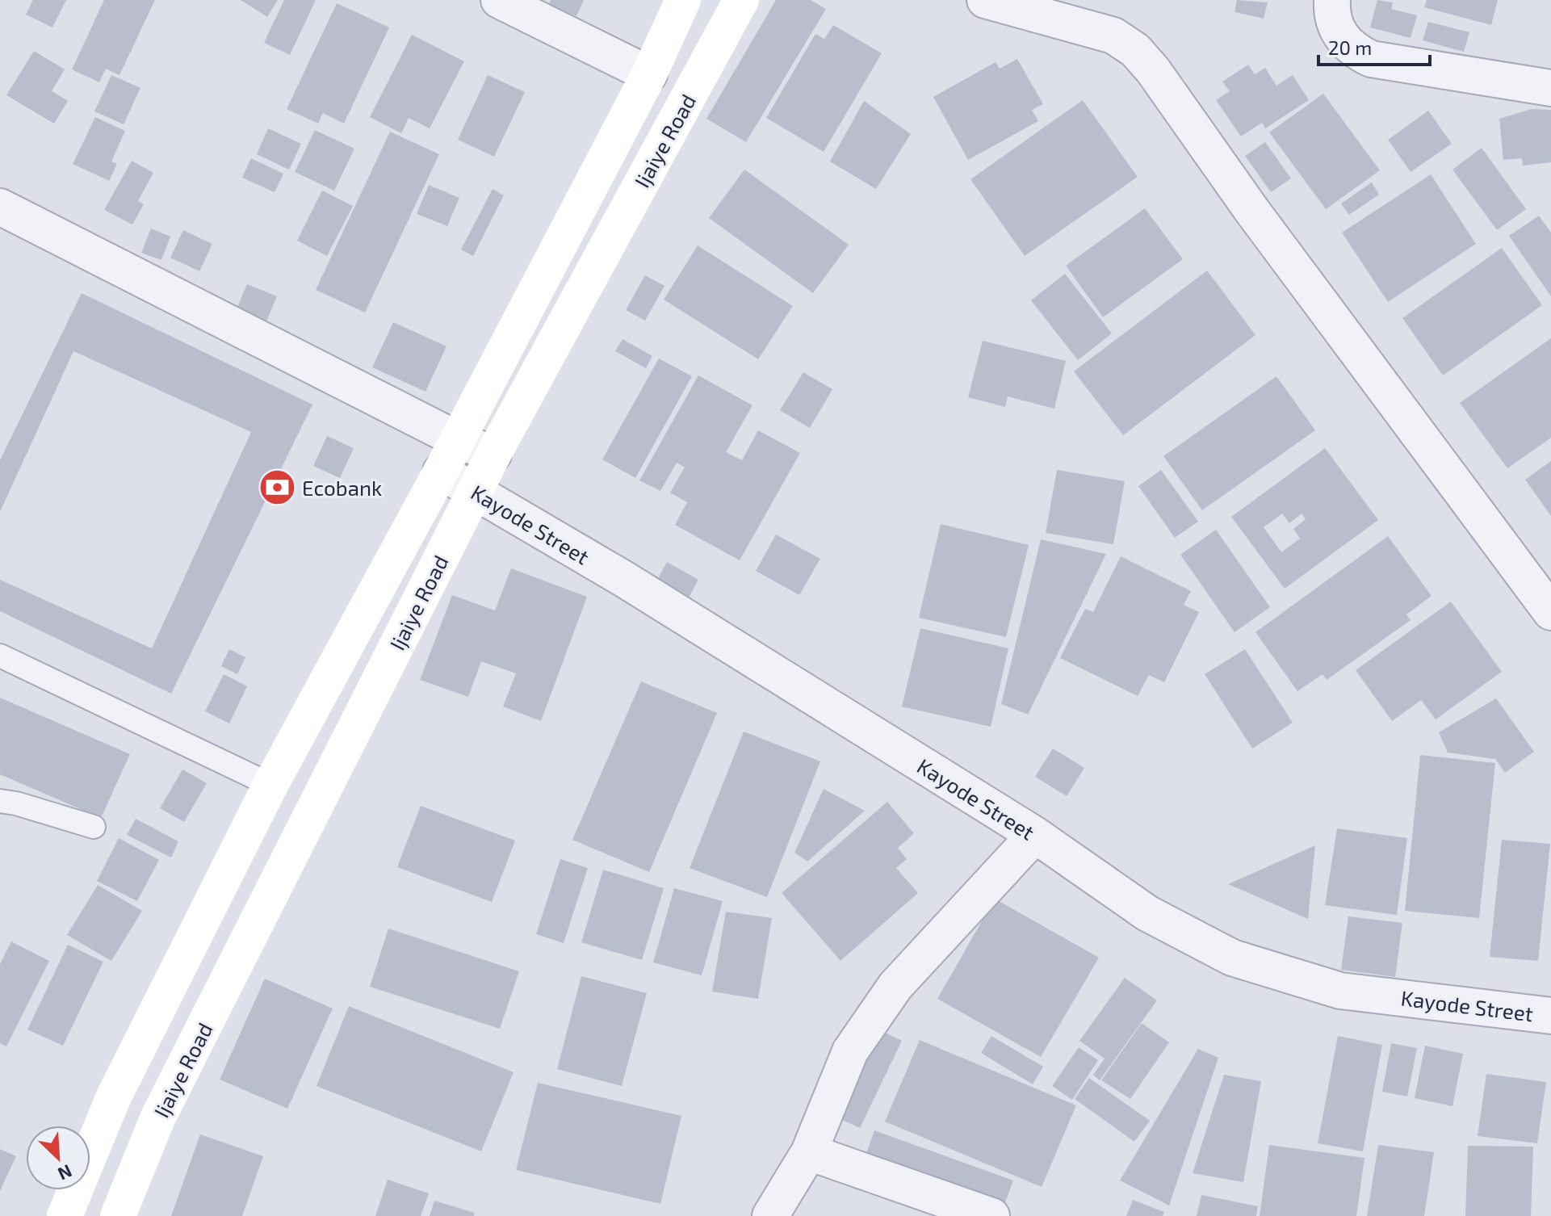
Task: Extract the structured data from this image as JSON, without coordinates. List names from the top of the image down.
{
  "streets": {
    "main road": ["Ijaiye Road"],
    "street": ["Kayode Street"]
  },
  "crossings": [
    ["Ijaiye Road", "Kayode Street"]
  ],
  "places": {
    "bank": ["Ecobank"]
  },
  "scale_bar": "20 m",
  "north": "bottom right"
}
